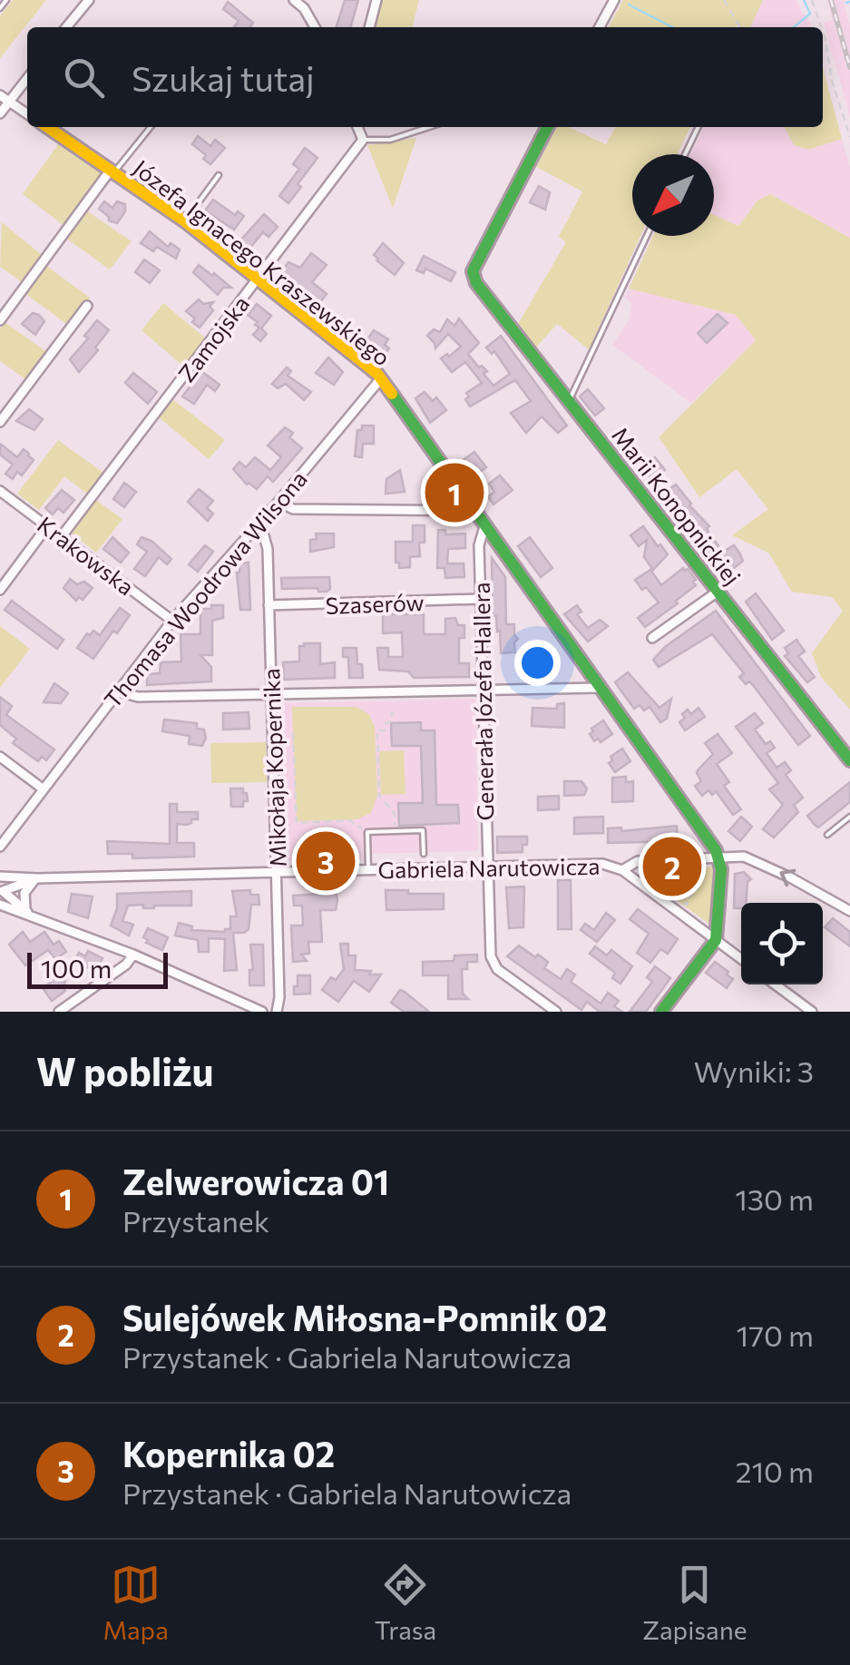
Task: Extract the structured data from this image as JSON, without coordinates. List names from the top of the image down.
{
  "streets": {
    "street": [
      "Józefa Ignacego Kraszewskiego",
      "Zamojska",
      "Marii Konopnickiej",
      "Krakowska",
      "Thomasa Woodrowa Wilsona",
      "Szaserów",
      "Generała Józefa Hallera",
      "Mikołaja Kopernika",
      "Gabriela Narutowicza"
    ]
  },
  "crossings": [
    ["Józefa Ignacego Kraszewskiego", "Zamojska"],
    ["Józefa Ignacego Kraszewskiego", "Thomasa Woodrowa Wilsona"],
    ["Józefa Ignacego Kraszewskiego", "Generała Józefa Hallera"],
    ["Józefa Ignacego Kraszewskiego", "Gabriela Narutowicza"],
    ["Zamojska", "Krakowska"],
    ["Krakowska", "Thomasa Woodrowa Wilsona"],
    ["Thomasa Woodrowa Wilsona", "Mikołaja Kopernika"],
    ["Szaserów", "Generała Józefa Hallera"],
    ["Szaserów", "Mikołaja Kopernika"],
    ["Generała Józefa Hallera", "Gabriela Narutowicza"],
    ["Mikołaja Kopernika", "Gabriela Narutowicza"]
  ],
  "scale_bar": "100 m",
  "north": "bottom left",
  "page": {
    "search": "Szukaj tutaj",
    "pins": ["1", "3", "2"],
    "scale": "100 m",
    "heading": ["W pobliżu", "Wyniki: 3"],
    "list": [
      {
        "mark": "1",
        "name": "Zelwerowicza 01",
        "note": "Przystanek",
        "value": "130 m"
      },
      {
        "mark": "2",
        "name": "Sulejówek Miłosna-Pomnik 02",
        "note": "Przystanek · Gabriela Narutowicza",
        "value": "170 m"
      },
      {
        "mark": "3",
        "name": "Kopernika 02",
        "note": "Przystanek · Gabriela Narutowicza",
        "value": "210 m"
      }
    ],
    "nav": ["Mapa", "Trasa", "Zapisane"]
  }
}
